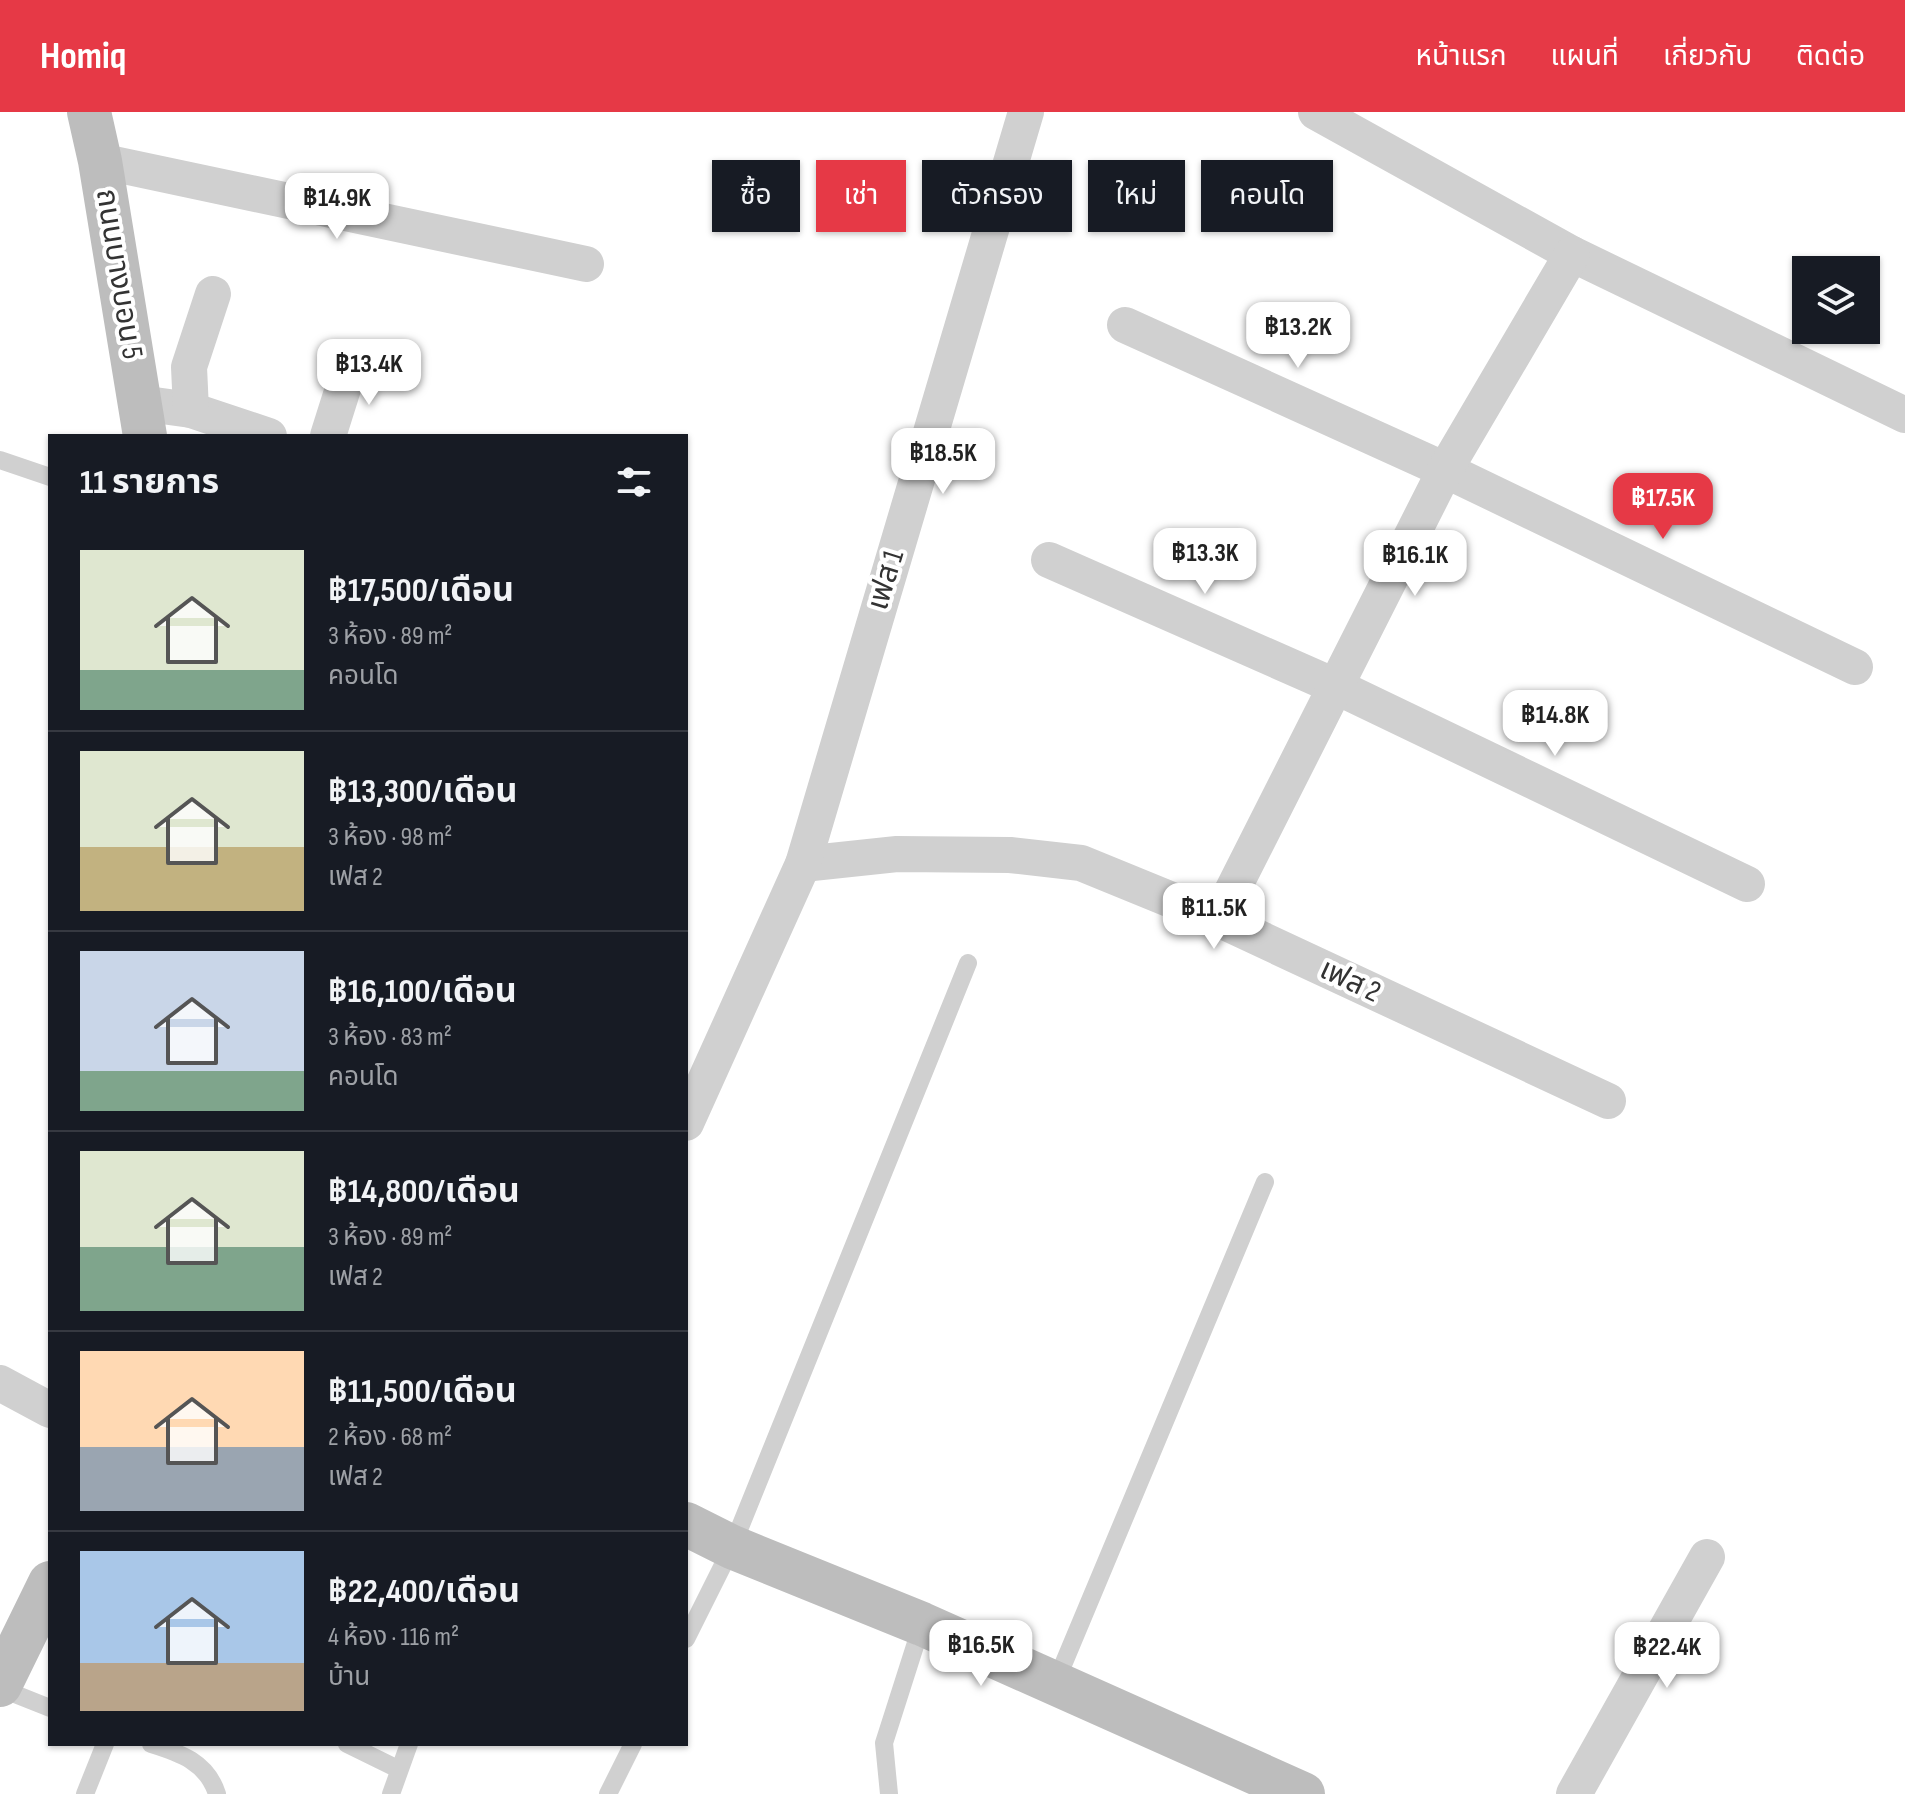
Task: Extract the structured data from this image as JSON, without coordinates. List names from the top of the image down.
{
  "streets": {
    "street": ["ถนนบางบอน 5", "เฟส 1", "เฟส 2"]
  },
  "crossings": [
    ["เฟส 1", "เฟส 2"]
  ],
  "page": {
    "header": "Homiq",
    "nav": [
      "หน้าแรก",
      "แผนที่",
      "เกี่ยวกับ",
      "ติดต่อ"
    ],
    "chip": [
      "ซื้อ",
      "เช่า",
      "ตัวกรอง",
      "ใหม่",
      "คอนโด"
    ],
    "price": [
      "฿14.9K",
      "฿13.2K",
      "฿13.4K",
      "฿18.5K",
      "฿17.5K",
      "฿13.3K",
      "฿16.1K",
      "฿14.8K",
      "฿11.5K",
      "฿16.5K",
      "฿22.4K"
    ],
    "heading": "11 รายการ",
    "list": [
      {
        "name": "฿17,500/เดือน",
        "note": "3 ห้อง · 89 m² · คอนโด"
      },
      {
        "name": "฿13,300/เดือน",
        "note": "3 ห้อง · 98 m² · เฟส 2"
      },
      {
        "name": "฿16,100/เดือน",
        "note": "3 ห้อง · 83 m² · คอนโด"
      },
      {
        "name": "฿14,800/เดือน",
        "note": "3 ห้อง · 89 m² · เฟส 2"
      },
      {
        "name": "฿11,500/เดือน",
        "note": "2 ห้อง · 68 m² · เฟส 2"
      },
      {
        "name": "฿22,400/เดือน",
        "note": "4 ห้อง · 116 m² · บ้าน"
      }
    ]
  }
}
